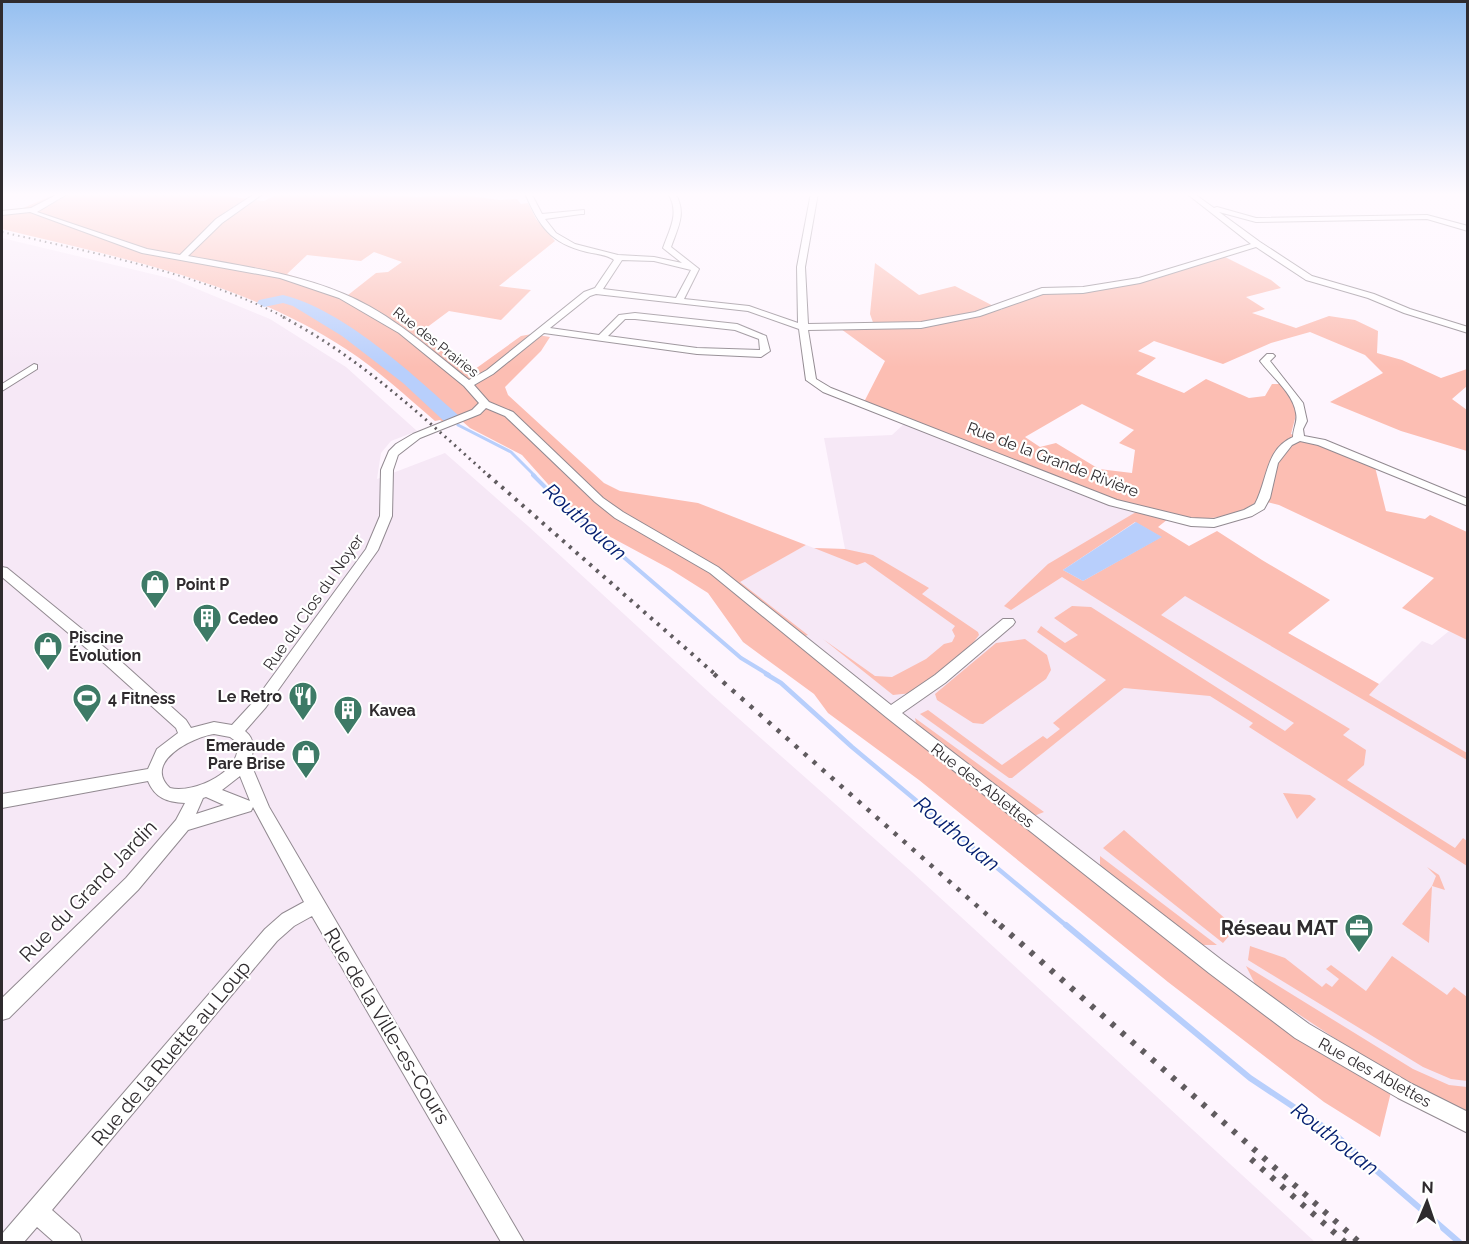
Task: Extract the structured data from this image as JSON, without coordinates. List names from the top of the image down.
{
  "streets": {
    "street": [
      "Rue des Prairies",
      "Rue de la Grande Rivière",
      "Rue du Clos du Noyer",
      "Rue des Ablettes",
      "Rue du Grand Jardin",
      "Rue de la Ville-es-Cours",
      "Rue de la Ruette au Loup"
    ]
  },
  "crossings": [
    ["Rue des Prairies", "Rue des Ablettes"],
    ["Rue du Clos du Noyer", "Rue des Ablettes"],
    ["Rue du Clos du Noyer", "Rue du Grand Jardin"],
    ["Rue du Clos du Noyer", "Rue de la Ville-es-Cours"],
    ["Rue du Grand Jardin", "Rue de la Ville-es-Cours"],
    ["Rue de la Ville-es-Cours", "Rue de la Ruette au Loup"]
  ],
  "water": ["Routhouan"],
  "places": {
    "shop": ["Point P", "Piscine Évolution", "Emeraude Pare Brise"],
    "building": ["Cedeo", "Kavea"],
    "restaurant": ["Le Retro"],
    "sports": ["4 Fitness"],
    "office": ["Réseau MAT"]
  },
  "north": "top"
}
